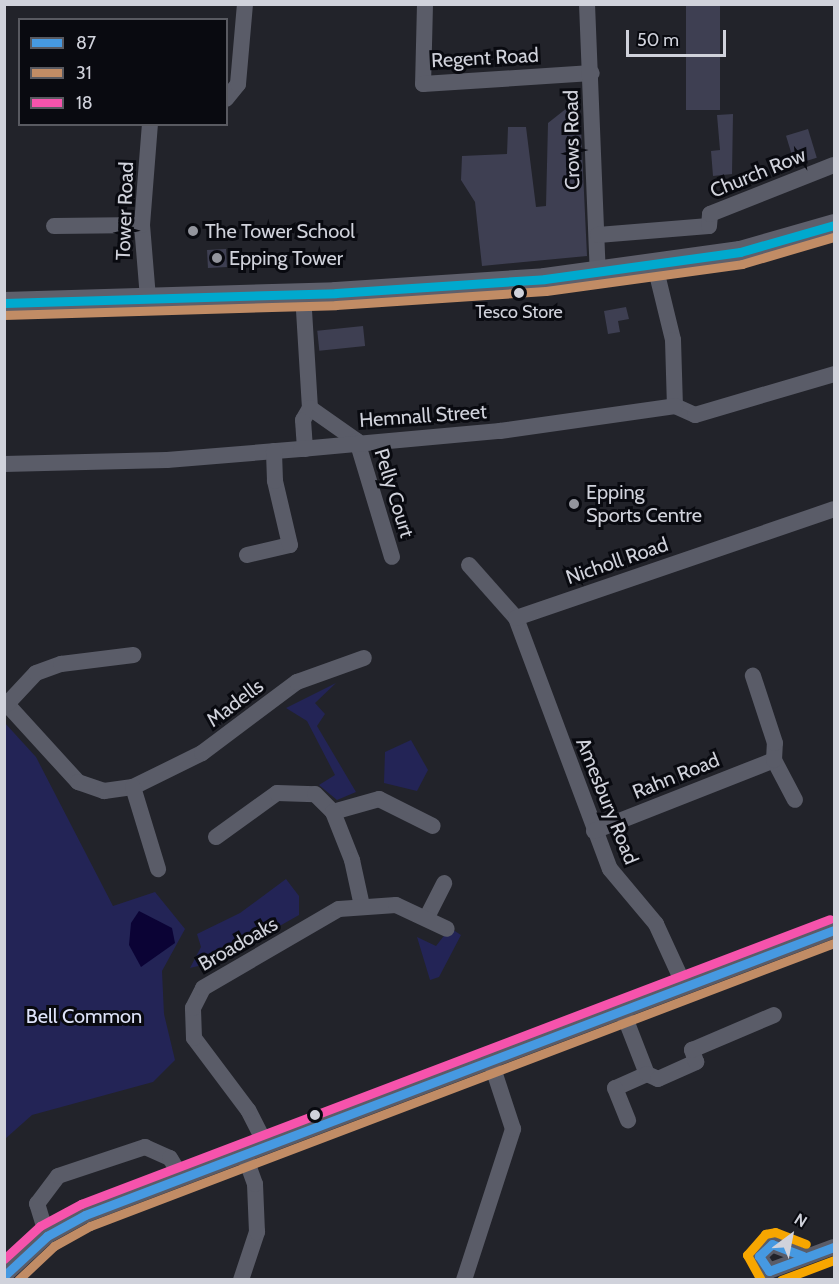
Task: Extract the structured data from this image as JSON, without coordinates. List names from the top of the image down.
{
  "streets": {
    "street": [
      "Regent Road",
      "Crows Road",
      "Church Row",
      "Tower Road",
      "Hemnall Street",
      "Pelly Court",
      "Nicholl Road",
      "Madells",
      "Rahn Road",
      "Amesbury Road",
      "Broadoaks"
    ]
  },
  "crossings": [
    ["Regent Road", "Crows Road"],
    ["Crows Road", "Church Row"],
    ["Hemnall Street", "Pelly Court"],
    ["Nicholl Road", "Amesbury Road"],
    ["Rahn Road", "Amesbury Road"]
  ],
  "parks": ["Bell Common"],
  "places": [
    "The Tower School",
    "Epping Tower",
    "Tesco Store",
    "Epping Sports Centre"
  ],
  "lines": ["transit line 31", "transit line 18", "transit line 87"],
  "legend": ["87", "31", "18"],
  "scale_bar": "50 m",
  "north": "top right"
}
